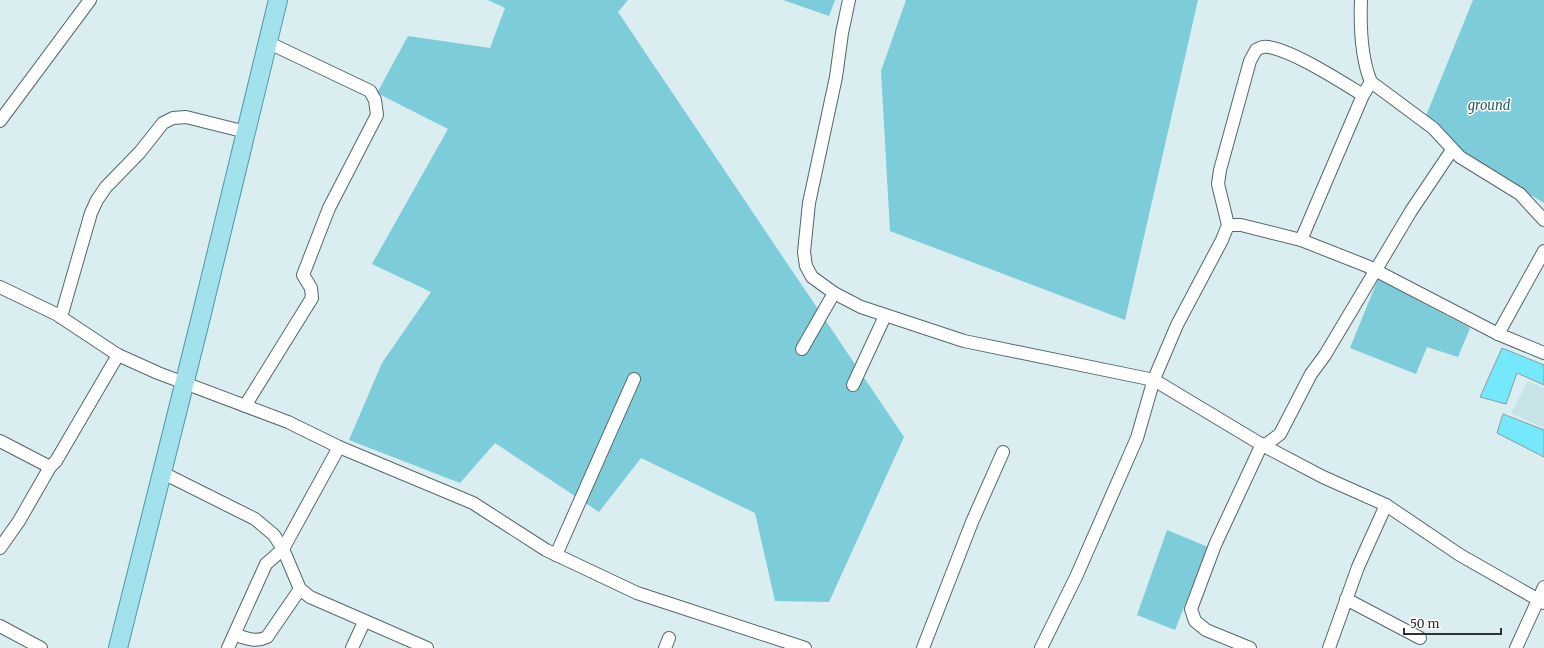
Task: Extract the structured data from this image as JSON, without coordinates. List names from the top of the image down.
{
  "parks": ["ground"],
  "scale_bar": "50 m"
}
